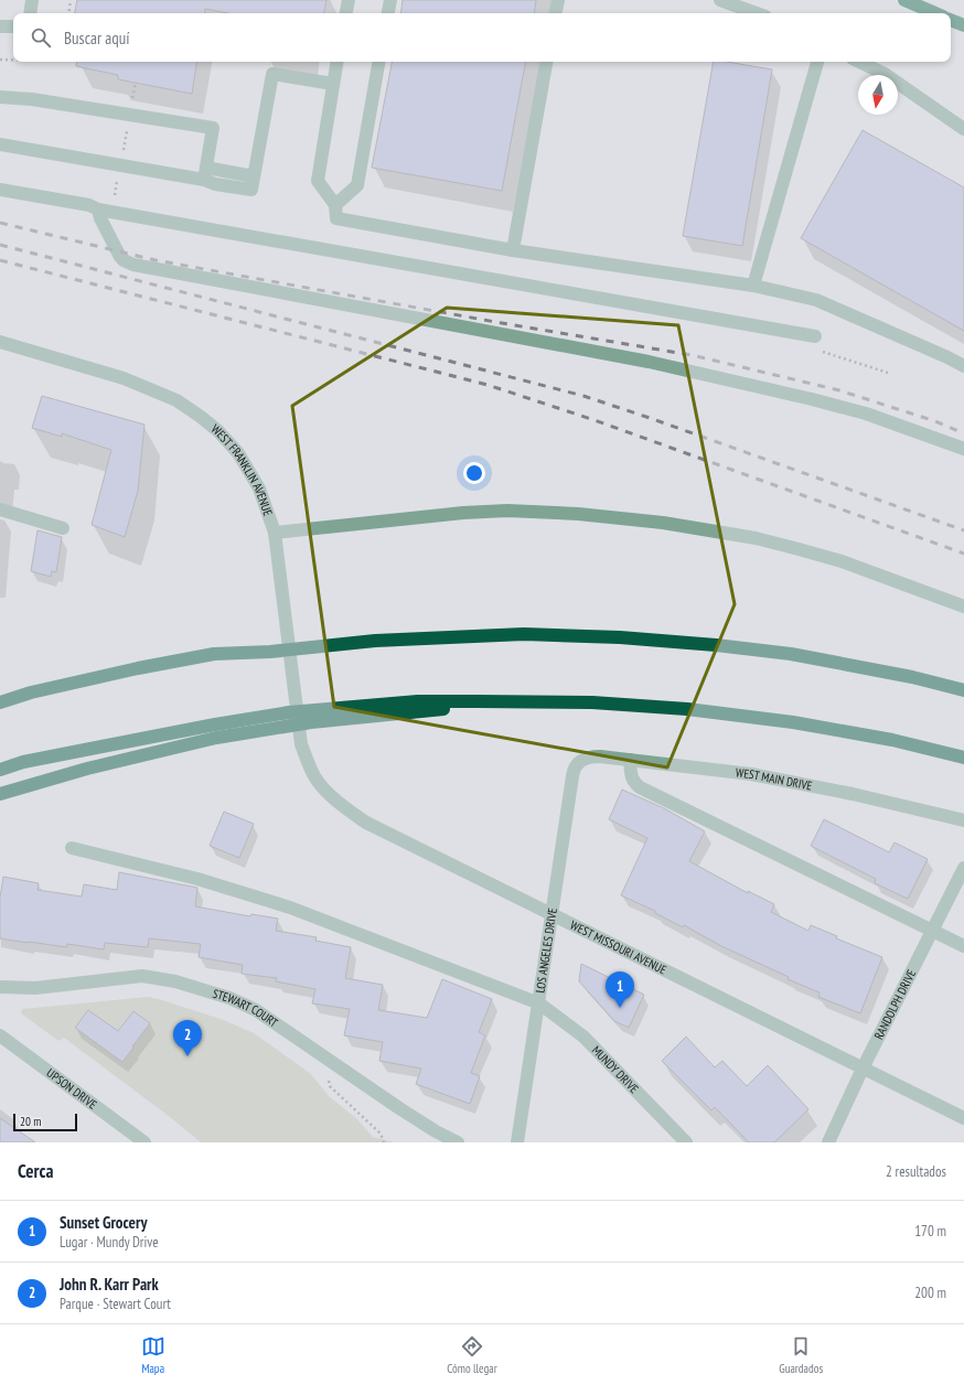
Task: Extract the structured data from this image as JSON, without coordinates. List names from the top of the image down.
{
  "streets": {
    "street": [
      "WEST FRANKLIN AVENUE",
      "WEST MAIN DRIVE",
      "WEST MISSOURI AVENUE",
      "LOS ANGELES DRIVE",
      "RANDOLPH DRIVE",
      "STEWART COURT",
      "MUNDY DRIVE",
      "UPSON DRIVE"
    ]
  },
  "crossings": [
    ["WEST FRANKLIN AVENUE", "WEST MISSOURI AVENUE"],
    ["WEST MAIN DRIVE", "LOS ANGELES DRIVE"],
    ["WEST MISSOURI AVENUE", "LOS ANGELES DRIVE"],
    ["WEST MISSOURI AVENUE", "RANDOLPH DRIVE"],
    ["LOS ANGELES DRIVE", "MUNDY DRIVE"]
  ],
  "scale_bar": "20 m",
  "north": "bottom",
  "page": {
    "search": "Buscar aquí",
    "pins": ["1", "2"],
    "scale": "20 m",
    "heading": ["Cerca", "2 resultados"],
    "list": [
      {
        "mark": "1",
        "name": "Sunset Grocery",
        "note": "Lugar · Mundy Drive",
        "value": "170 m"
      },
      {
        "mark": "2",
        "name": "John R. Karr Park",
        "note": "Parque · Stewart Court",
        "value": "200 m"
      }
    ],
    "nav": ["Mapa", "Cómo llegar", "Guardados"]
  }
}
